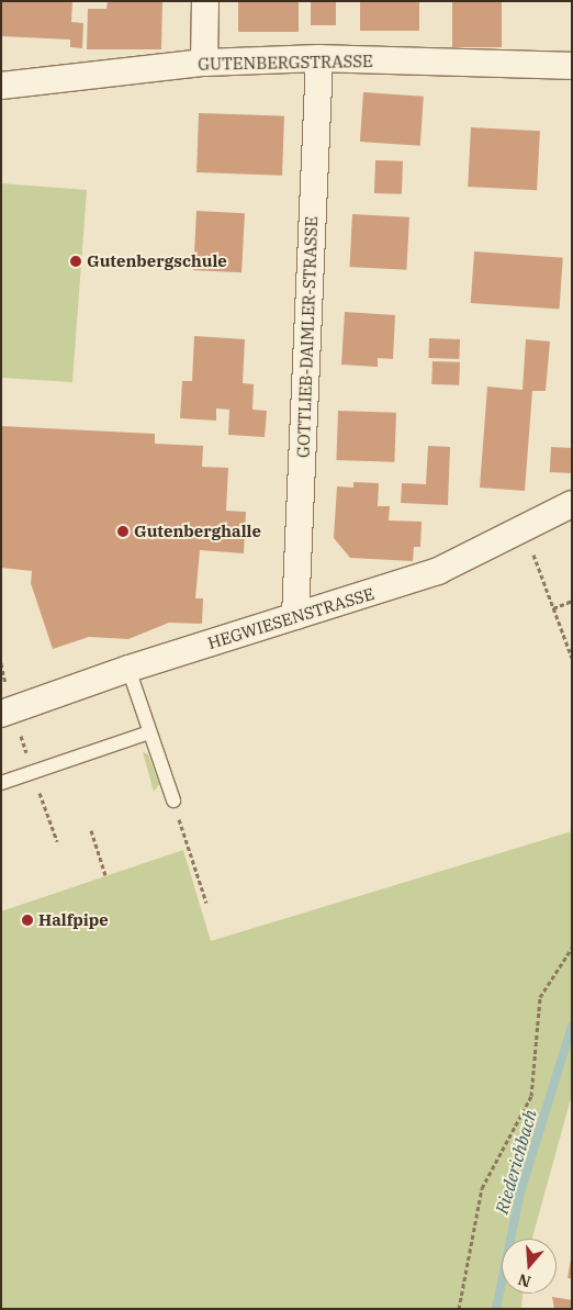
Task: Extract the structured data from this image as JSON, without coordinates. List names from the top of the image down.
{
  "streets": {
    "street": ["GUTENBERGSTRASSE", "GOTTLIEB-DAIMLER-STRASSE", "HEGWIESENSTRASSE"]
  },
  "crossings": [
    ["GUTENBERGSTRASSE", "GOTTLIEB-DAIMLER-STRASSE"],
    ["GOTTLIEB-DAIMLER-STRASSE", "HEGWIESENSTRASSE"]
  ],
  "water": ["Riederichbach"],
  "places": ["Gutenbergschule", "Gutenberghalle", "Halfpipe"],
  "north": "bottom"
}
